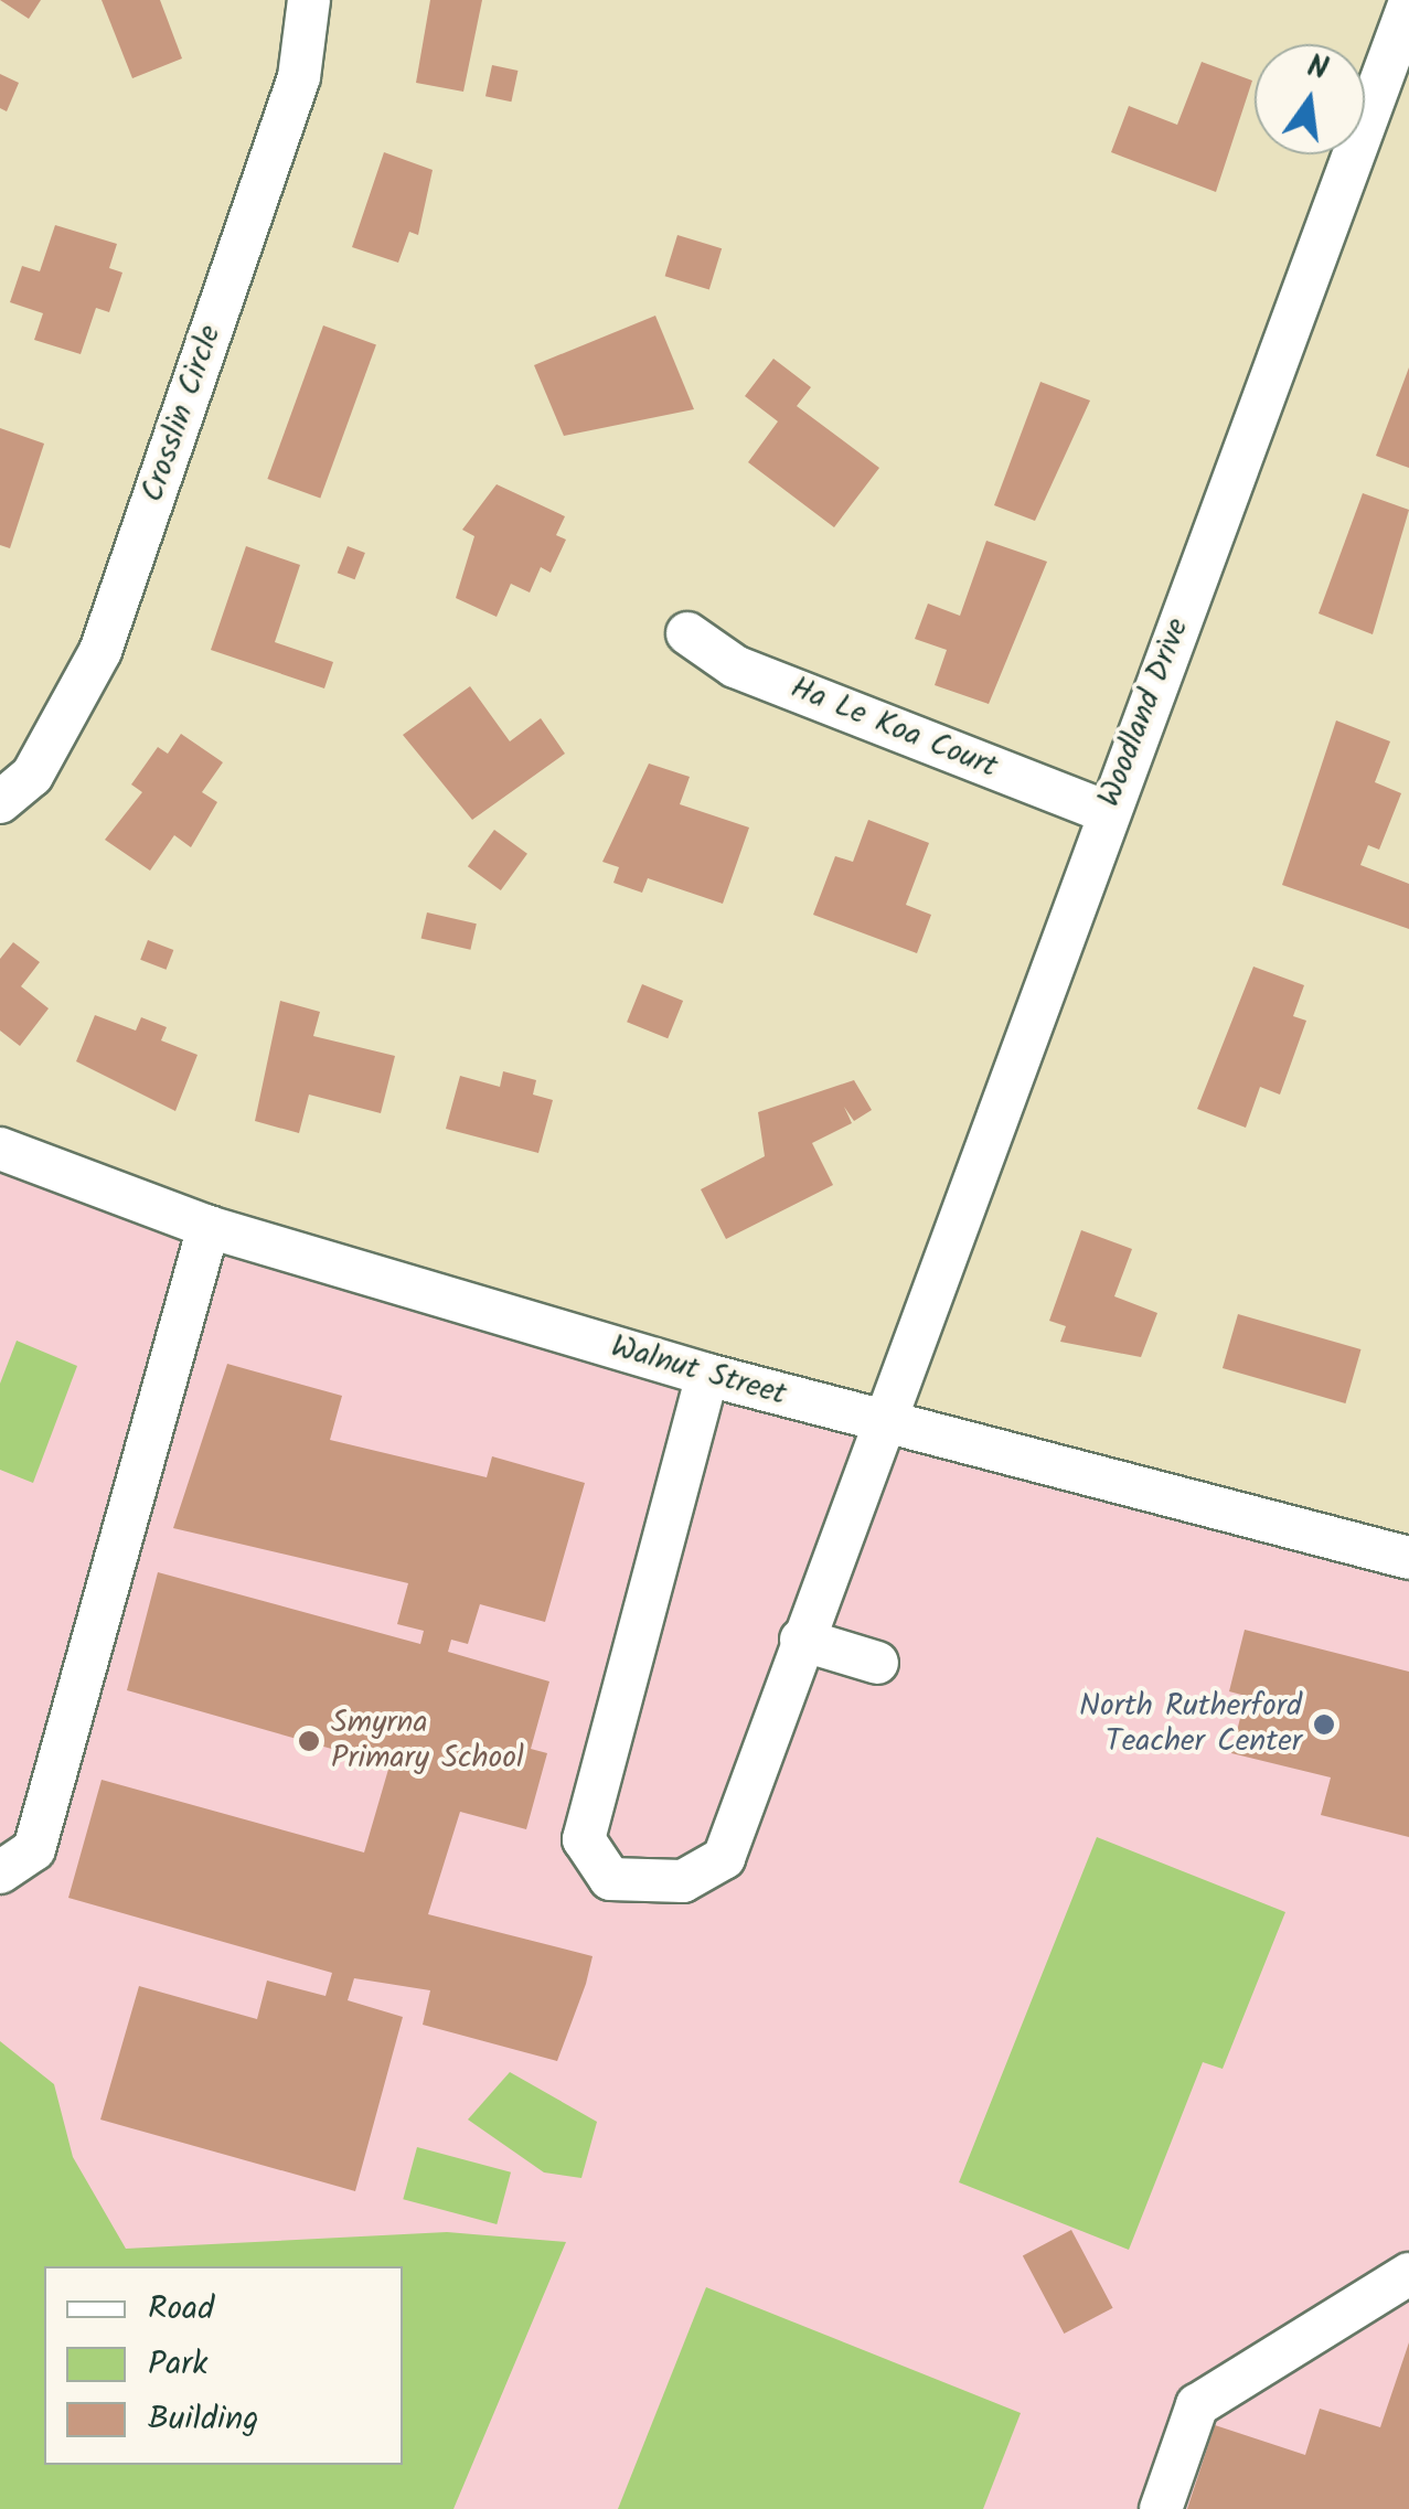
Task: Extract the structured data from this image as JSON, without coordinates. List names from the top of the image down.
{
  "streets": {
    "street": [
      "Crosslin Circle",
      "Woodland Drive",
      "Ha Le Koa Court",
      "Walnut Street"
    ]
  },
  "crossings": [
    ["Woodland Drive", "Ha Le Koa Court"],
    ["Woodland Drive", "Walnut Street"]
  ],
  "places": ["North Rutherford Teacher Center", "Smyrna Primary School"],
  "legend": ["Road", "Park", "Building"],
  "north": "top"
}
